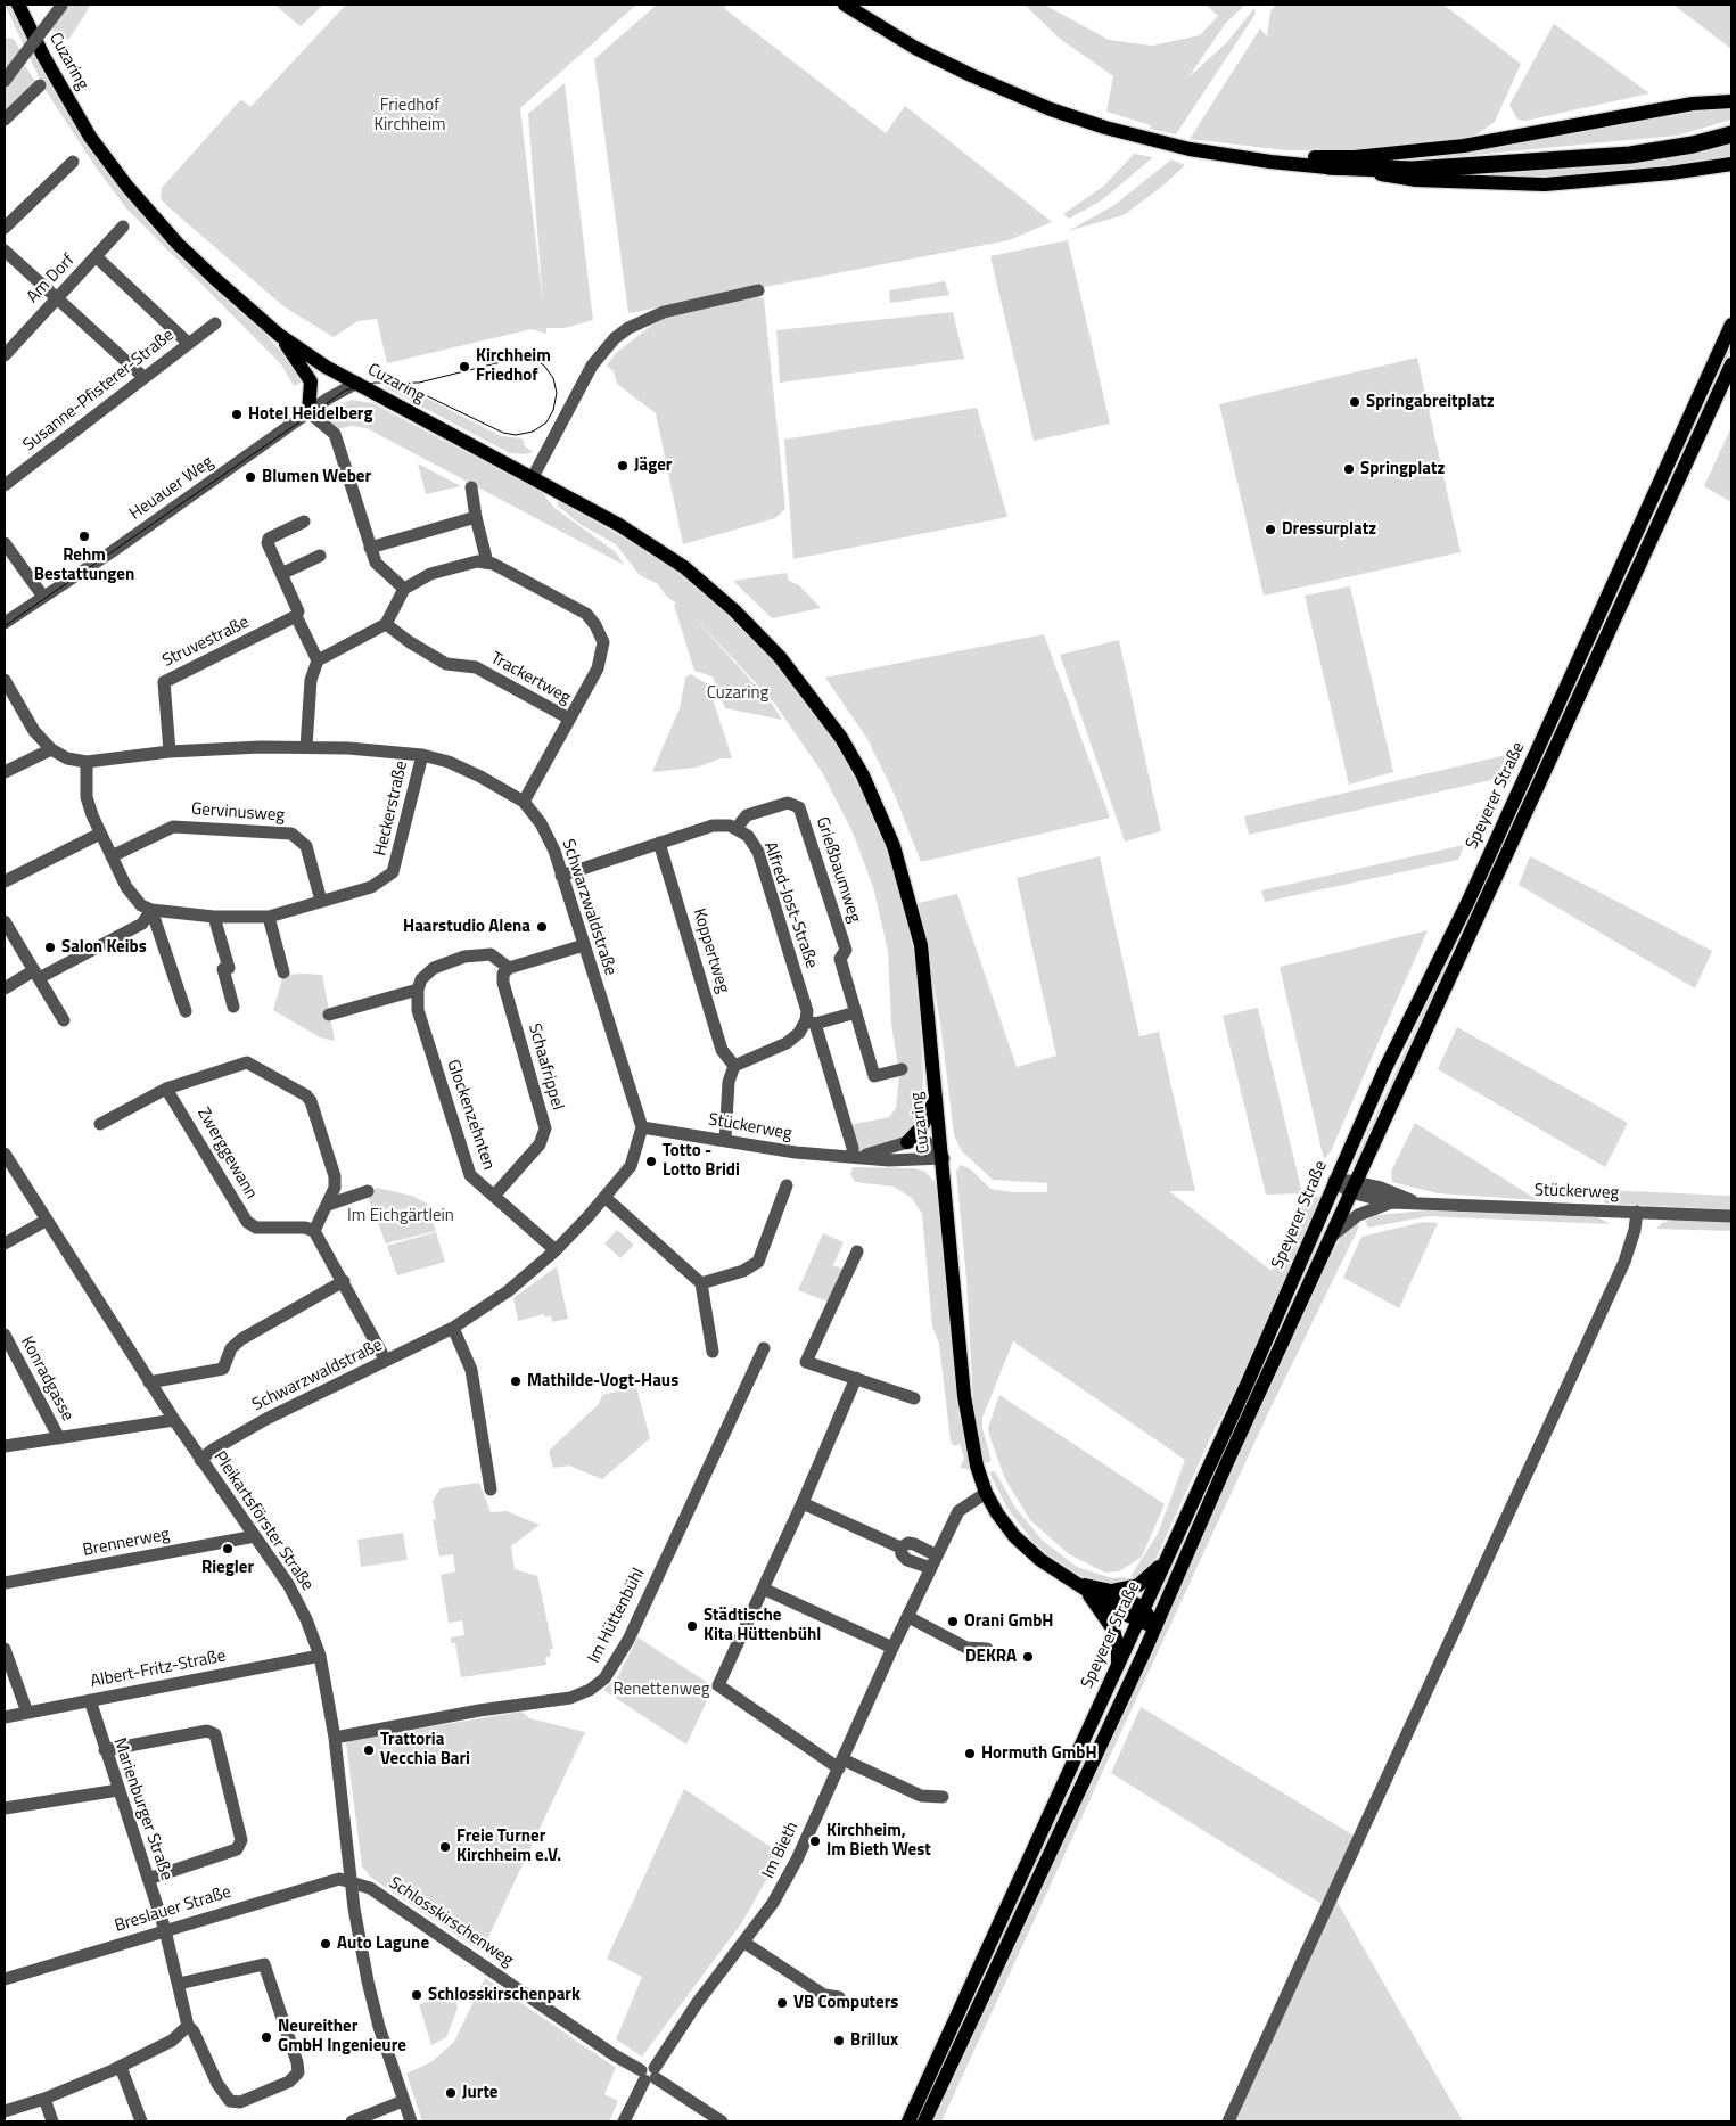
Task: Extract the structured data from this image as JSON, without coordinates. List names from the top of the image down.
{
  "streets": {
    "main road": ["Cuzaring", "Speyerer Straße"],
    "street": [
      "Am Dorf",
      "Susanne-Pfisterer-Straße",
      "Heuauer Weg",
      "Struvestraße",
      "Trackertweg",
      "Heckerstraße",
      "Gervinusweg",
      "Grießbaumweg",
      "Alfred-Jost-Straße",
      "Schwarzwaldstraße",
      "Koppertweg",
      "Schaafrippel",
      "Glockenzehnten",
      "Stückerweg",
      "Zwerggewann",
      "Konradgasse",
      "Pleikartsförster Straße",
      "Brennerweg",
      "Im Hüttenbühl",
      "Albert-Fritz-Straße",
      "Marienburger Straße",
      "Im Bieth",
      "Breslauer Straße",
      "Schlosskirschenweg"
    ]
  },
  "crossings": [
    ["Cuzaring", "Heuauer Weg"],
    ["Cuzaring", "Speyerer Straße"],
    ["Cuzaring", "Stückerweg"],
    ["Cuzaring", "Im Bieth"],
    ["Struvestraße", "Schwarzwaldstraße"],
    ["Speyerer Straße", "Stückerweg"],
    ["Heckerstraße", "Gervinusweg"],
    ["Heckerstraße", "Schwarzwaldstraße"],
    ["Grießbaumweg", "Alfred-Jost-Straße"],
    ["Alfred-Jost-Straße", "Stückerweg"],
    ["Schwarzwaldstraße", "Glockenzehnten"],
    ["Schwarzwaldstraße", "Stückerweg"],
    ["Schwarzwaldstraße", "Pleikartsförster Straße"],
    ["Schaafrippel", "Glockenzehnten"],
    ["Pleikartsförster Straße", "Brennerweg"],
    ["Pleikartsförster Straße", "Im Hüttenbühl"],
    ["Pleikartsförster Straße", "Albert-Fritz-Straße"],
    ["Pleikartsförster Straße", "Breslauer Straße"],
    ["Pleikartsförster Straße", "Schlosskirschenweg"],
    ["Albert-Fritz-Straße", "Marienburger Straße"],
    ["Marienburger Straße", "Breslauer Straße"],
    ["Im Bieth", "Schlosskirschenweg"],
    ["Breslauer Straße", "Schlosskirschenweg"]
  ],
  "parks": [
    "Friedhof Kirchheim",
    "Cuzaring",
    "Im Eichgärtlein",
    "Renettenweg"
  ],
  "places": [
    "Kirchheim Friedhof",
    "Springabreitplatz",
    "Hotel Heidelberg",
    "Jäger",
    "Springplatz",
    "Blumen Weber",
    "Dressurplatz",
    "Rehm Bestattungen",
    "Haarstudio Alena",
    "Salon Keibs",
    "Totto - Lotto Bridi",
    "Mathilde-Vogt-Haus",
    "Riegler",
    "Orani GmbH",
    "Städtische Kita Hüttenbühl",
    "DEKRA",
    "Trattoria Vecchia Bari",
    "Hormuth GmbH",
    "Kirchheim, Im Bieth West",
    "Freie Turner Kirchheim e.V.",
    "Auto Lagune",
    "Schlosskirschenpark",
    "VB Computers",
    "Neureither GmbH Ingenieure",
    "Brillux",
    "Jurte"
  ]
}
